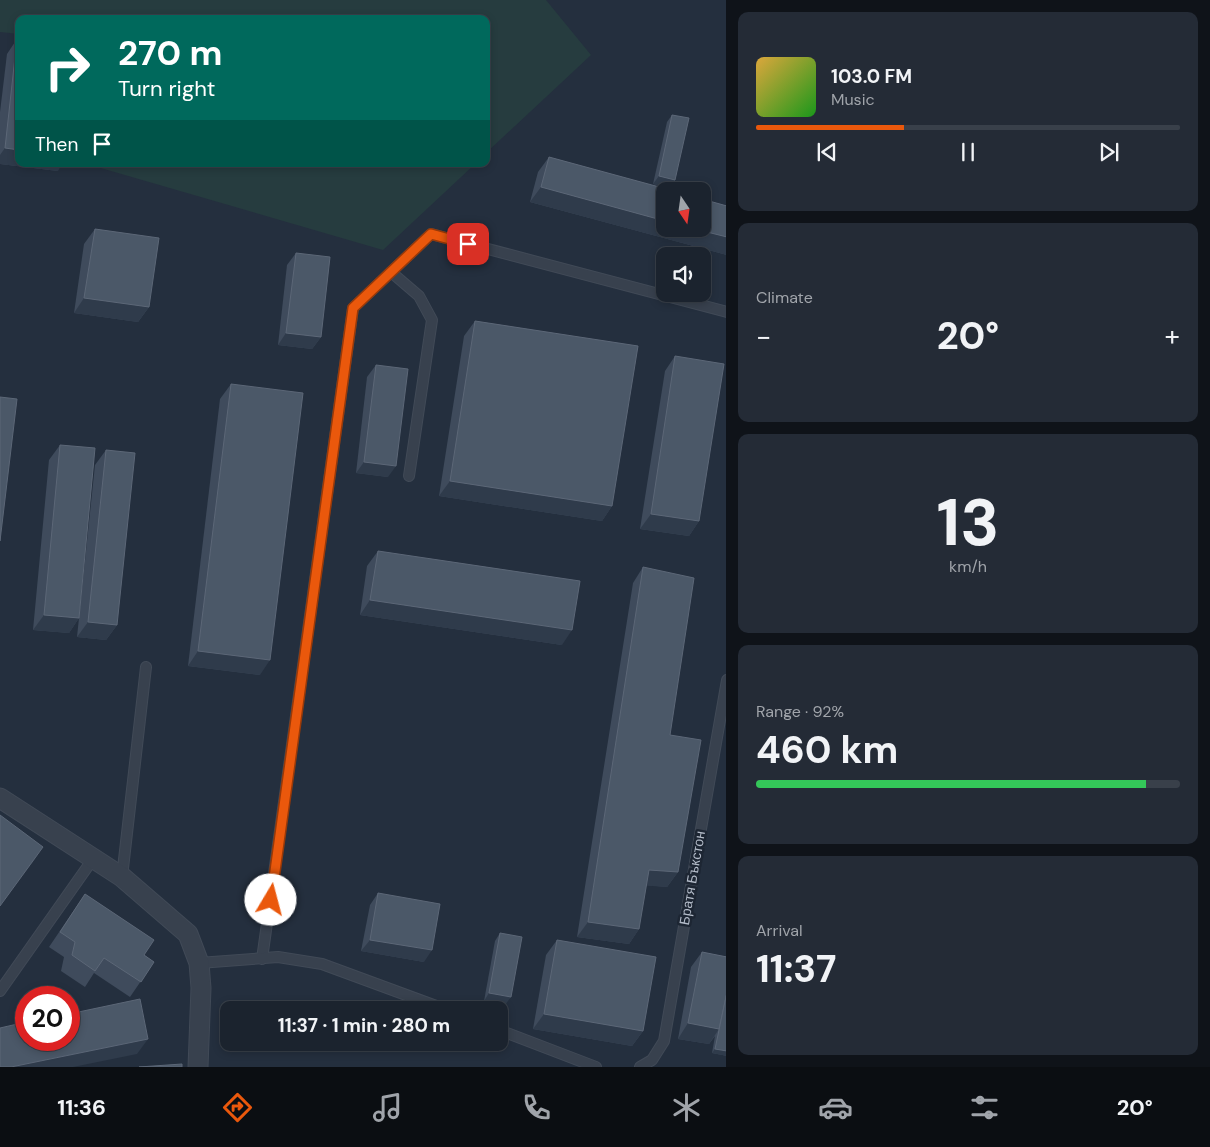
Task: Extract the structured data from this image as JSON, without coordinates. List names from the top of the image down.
{
  "streets": {
    "lane": ["Братя Бъкстон"]
  },
  "north": "bottom",
  "page": {
    "turn": ["270 m", "Turn right"],
    "song": ["103.0 FM", "Music"],
    "then": "Then",
    "tile": [
      "Climate",
      ["13", "km/h"],
      ["Range · 92%", "460 km"],
      ["Arrival", "11:37"]
    ],
    "heat": ["−", "20°", "+"],
    "limit": "20",
    "trip": "11:37 · 1 min · 280 m",
    "tabs": ["11:36", "20°"]
  }
}
